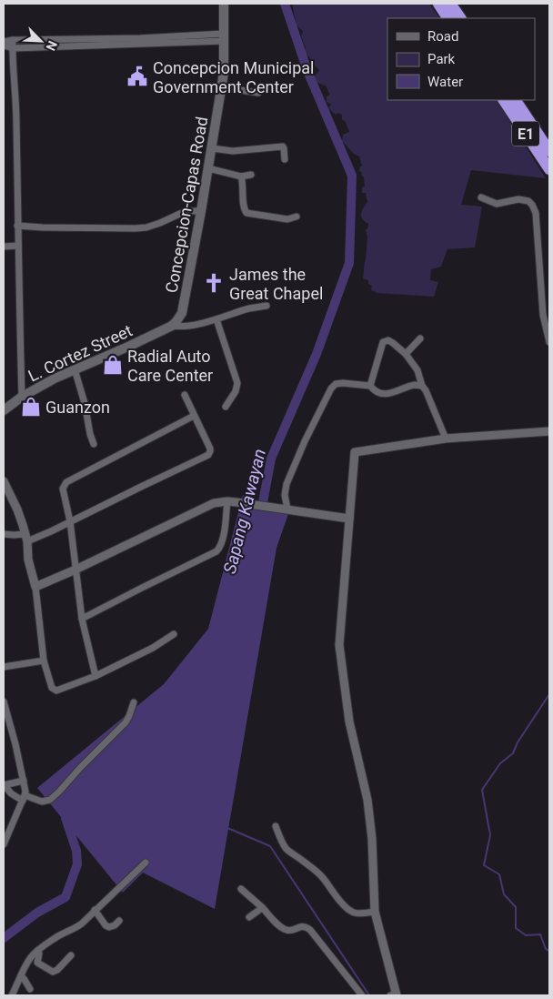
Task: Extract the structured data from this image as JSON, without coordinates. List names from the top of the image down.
{
  "streets": {
    "highway": ["E1"],
    "main road": ["Concepcion-Capas Road", "L. Cortez Street"]
  },
  "crossings": [
    ["Concepcion-Capas Road", "L. Cortez Street"]
  ],
  "water": ["Sapang Kawayan"],
  "places": {
    "public building": ["Concepcion Municipal Government Center"],
    "church": ["James the Great Chapel"],
    "shop": ["Radial Auto Care Center", "Guanzon"]
  },
  "legend": ["Road", "Park", "Water"],
  "north": "bottom right"
}
